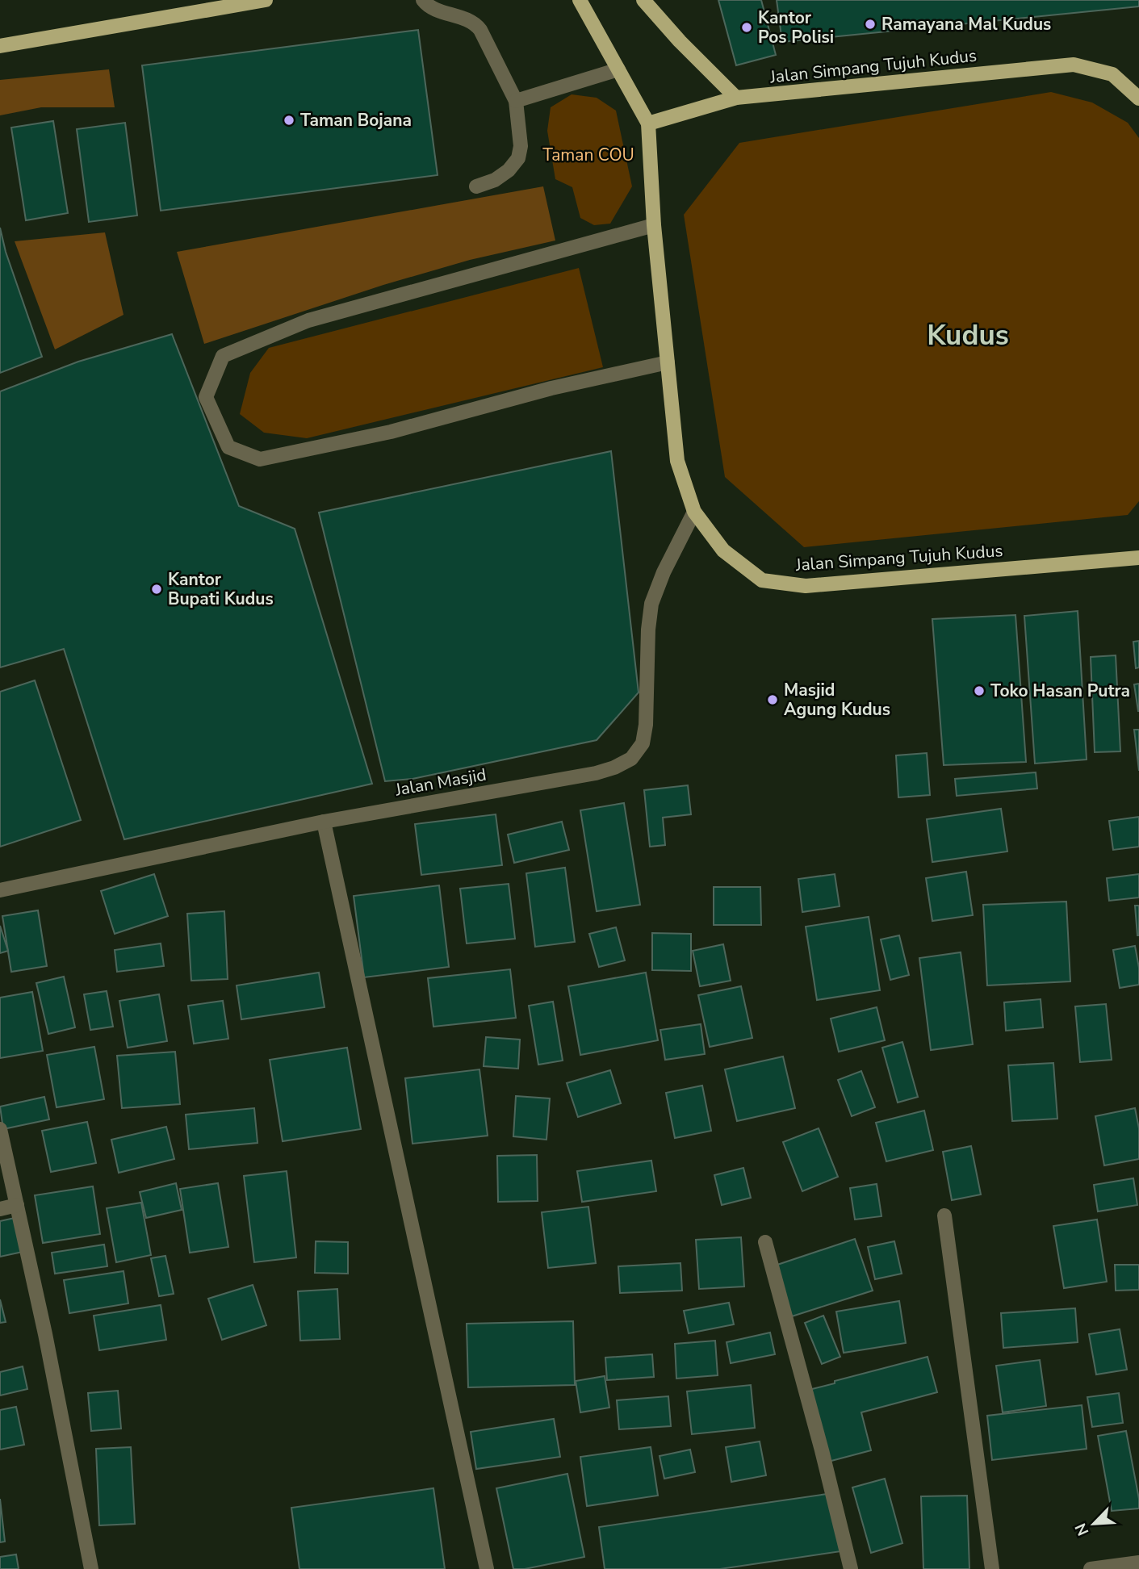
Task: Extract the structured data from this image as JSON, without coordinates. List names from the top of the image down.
{
  "streets": {
    "main road": ["Jalan Simpang Tujuh Kudus"],
    "street": ["Jalan Masjid"]
  },
  "crossings": [
    ["Jalan Simpang Tujuh Kudus", "Jalan Masjid"]
  ],
  "districts": ["Kudus"],
  "parks": ["Taman COU"],
  "places": [
    "Ramayana Mal Kudus",
    "Kantor Pos Polisi",
    "Taman Bojana",
    "Kantor Bupati Kudus",
    "Toko Hasan Putra",
    "Masjid Agung Kudus"
  ],
  "north": "bottom left"
}
